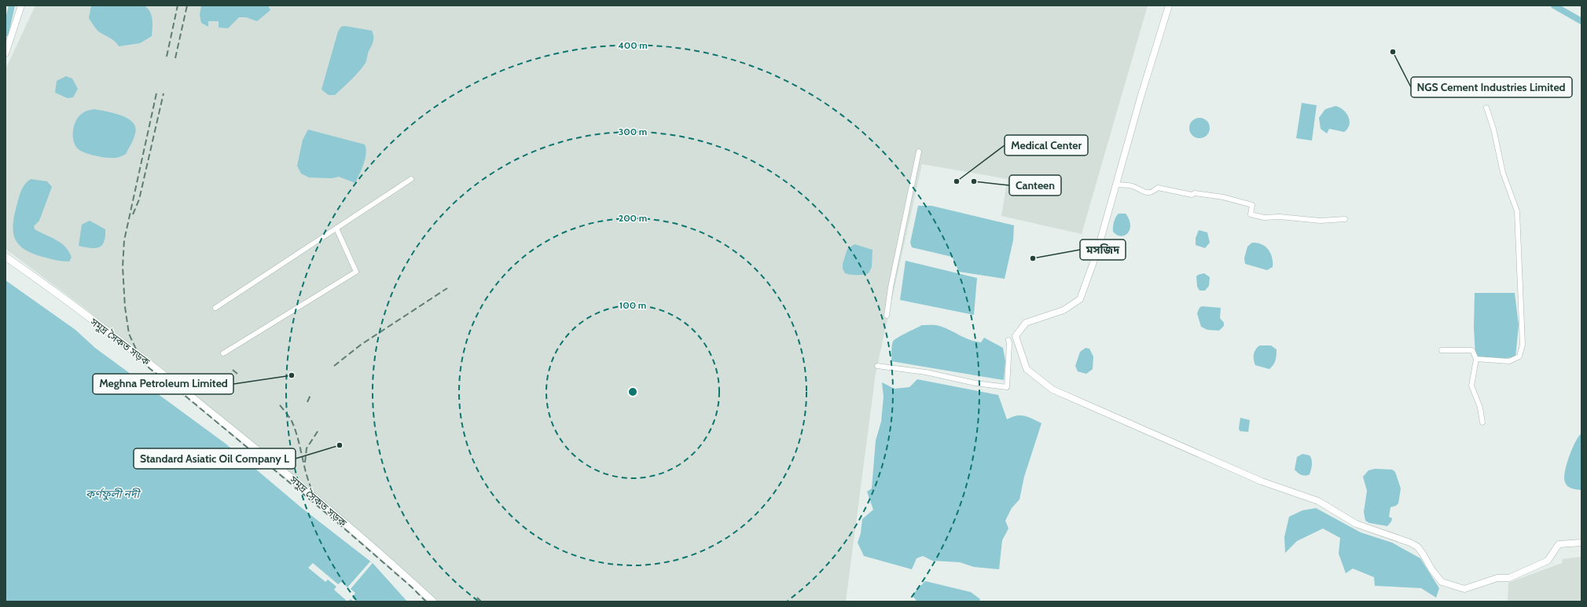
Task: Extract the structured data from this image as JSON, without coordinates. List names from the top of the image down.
{
  "streets": {
    "main road": ["সমুদ্র সৈকত সড়ক"]
  },
  "water": ["কর্ণফুলী নদী"],
  "places": [
    "NGS Cement Industries Limited",
    "Medical Center",
    "Canteen",
    "মসজিদ",
    "Meghna Petroleum Limited",
    "Standard Asiatic Oil Company L"
  ],
  "rings": [
    "400 m",
    "300 m",
    "200 m",
    "100 m"
  ]
}
